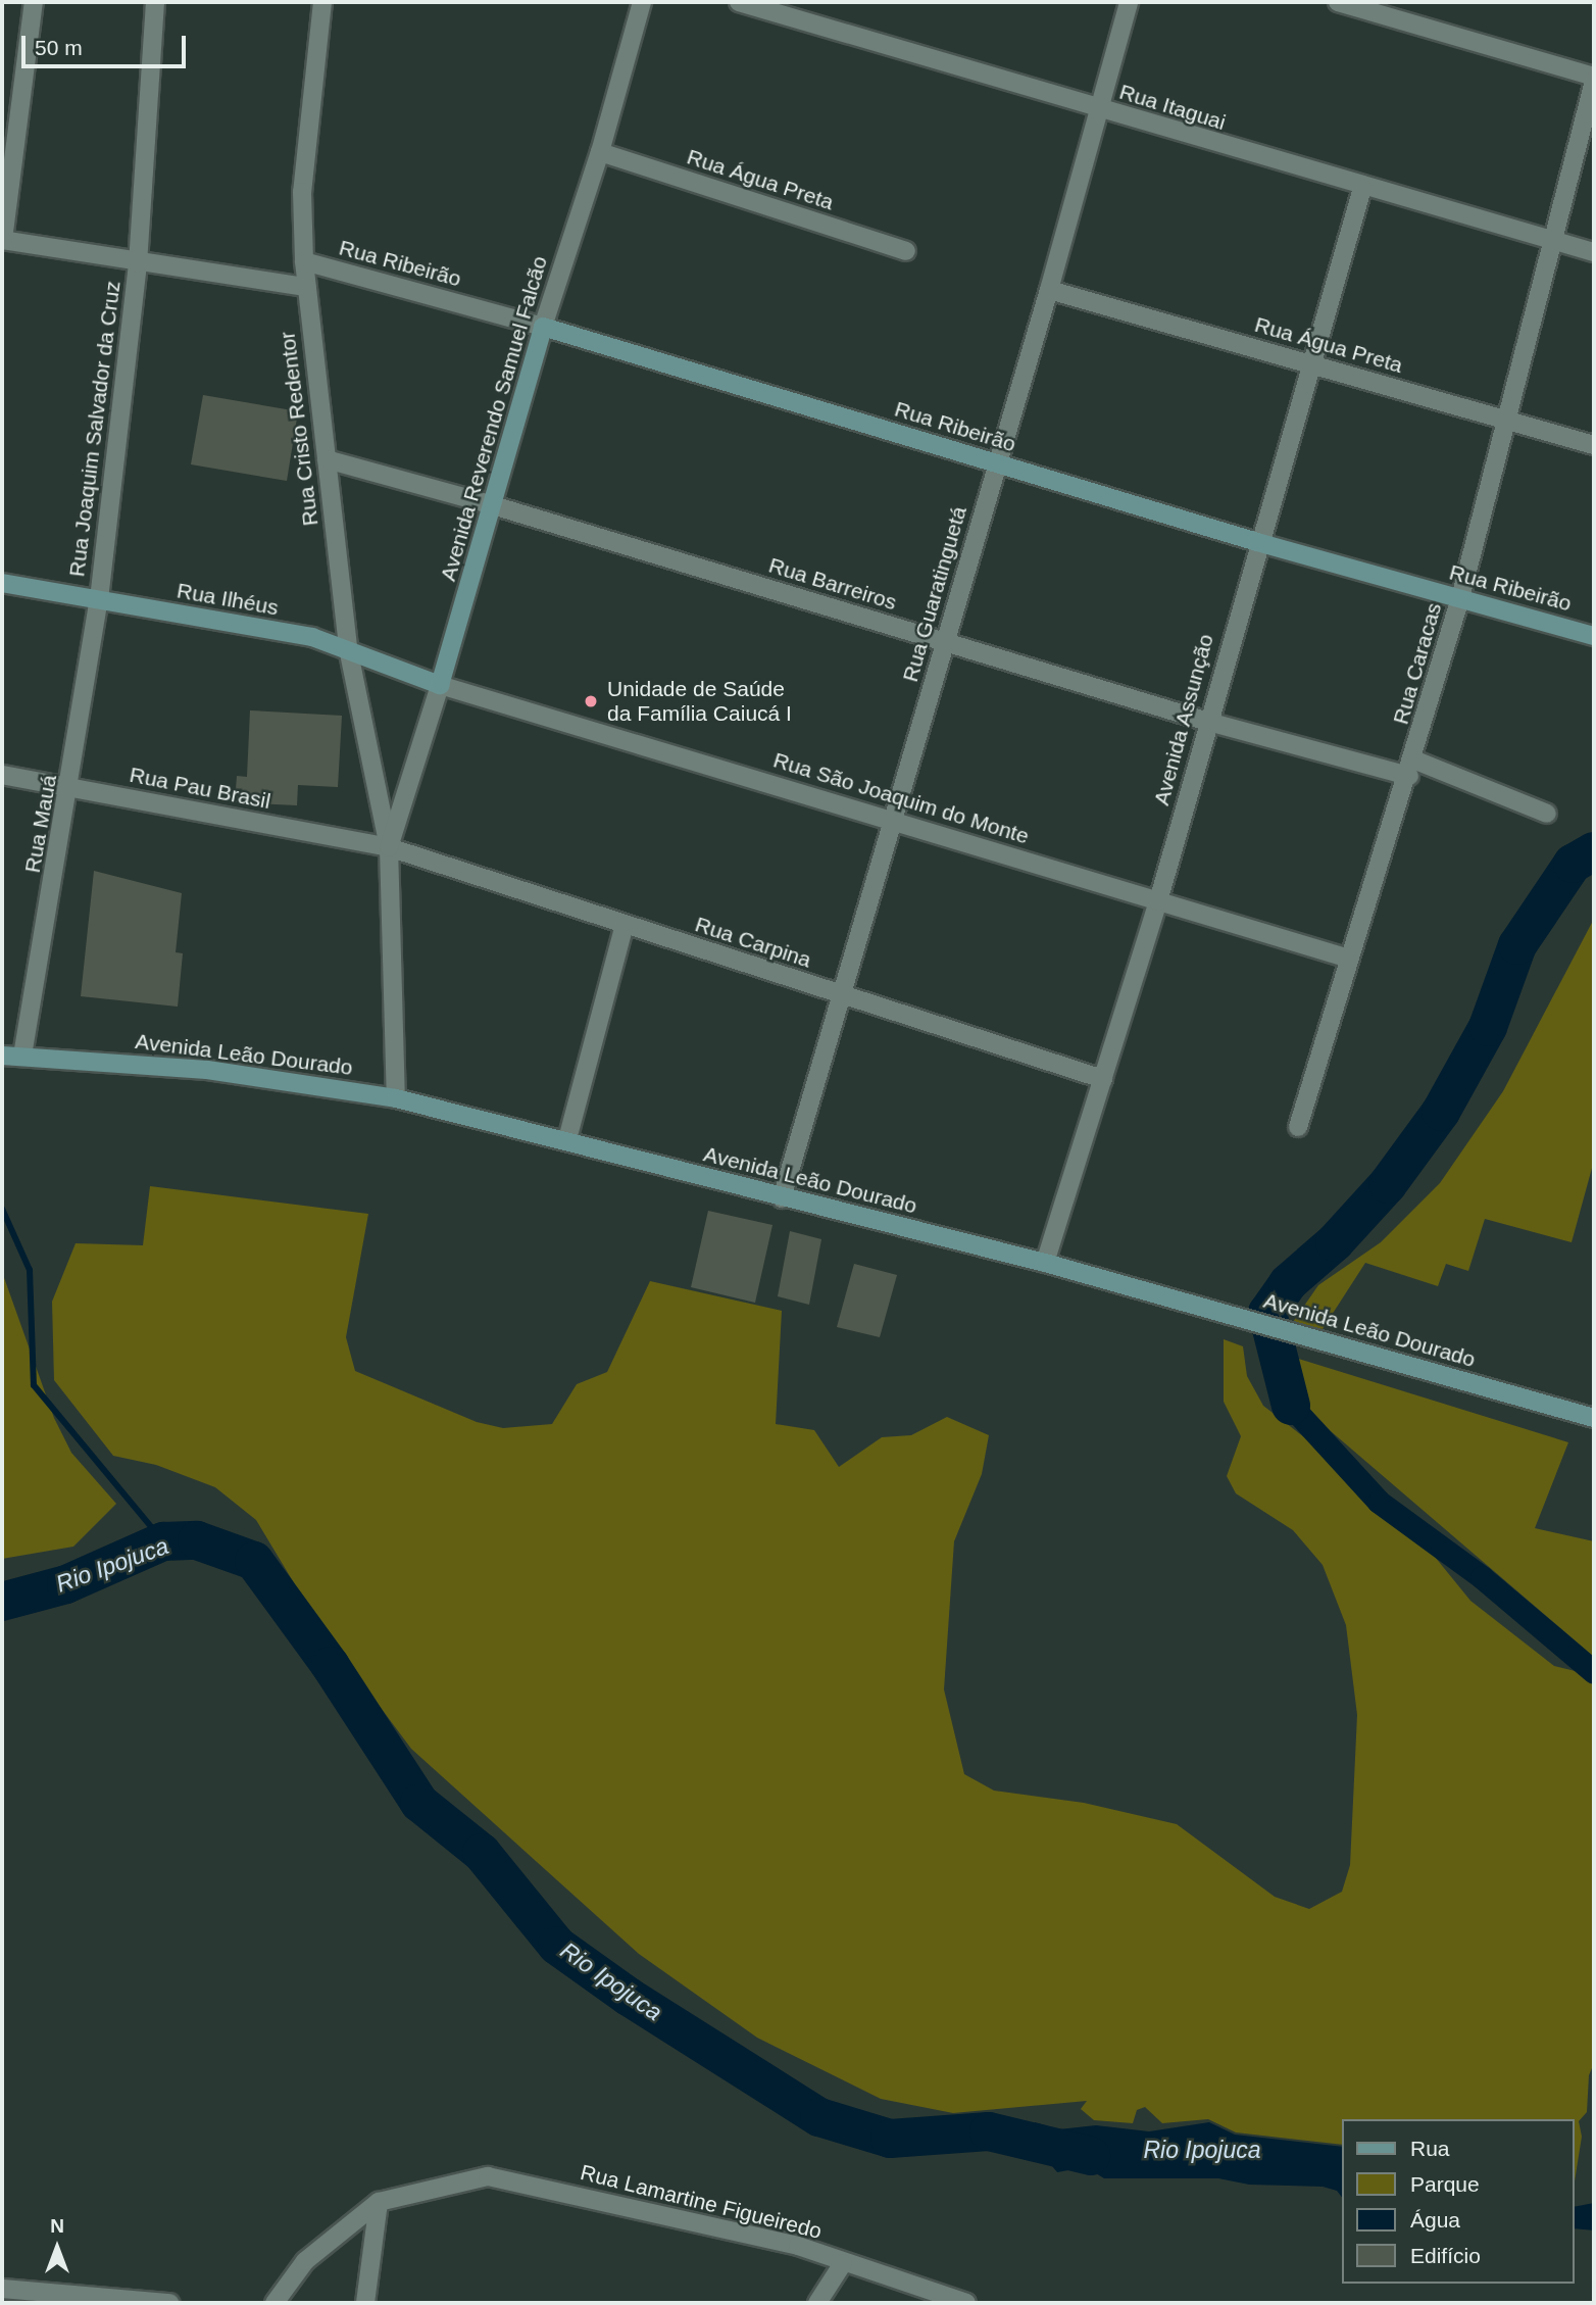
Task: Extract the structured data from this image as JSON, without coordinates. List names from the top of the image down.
{
  "streets": {
    "main road": [
      "Rua Ribeirão",
      "Avenida Reverendo Samuel Falcão",
      "Rua Ilhéus",
      "Avenida Leão Dourado"
    ],
    "street": [
      "Rua Itaguai",
      "Rua Água Preta",
      "Rua Joaquim Salvador da Cruz",
      "Rua Cristo Redentor",
      "Rua Barreiros",
      "Rua Guaratinguetá",
      "Rua Caracas",
      "Avenida Assunção",
      "Rua Pau Brasil",
      "Rua São Joaquim do Monte",
      "Rua Mauá",
      "Rua Carpina",
      "Rua Lamartine Figueiredo"
    ]
  },
  "crossings": [
    ["Rua Itaguai", "Rua Guaratinguetá"],
    ["Rua Itaguai", "Rua Caracas"],
    ["Rua Itaguai", "Avenida Assunção"],
    ["Rua Água Preta", "Avenida Reverendo Samuel Falcão"],
    ["Rua Água Preta", "Rua Guaratinguetá"],
    ["Rua Água Preta", "Rua Caracas"],
    ["Rua Água Preta", "Avenida Assunção"],
    ["Rua Ribeirão", "Avenida Reverendo Samuel Falcão"],
    ["Rua Ribeirão", "Rua Cristo Redentor"],
    ["Rua Ribeirão", "Rua Guaratinguetá"],
    ["Rua Ribeirão", "Rua Caracas"],
    ["Rua Ribeirão", "Avenida Assunção"],
    ["Avenida Reverendo Samuel Falcão", "Rua Cristo Redentor"],
    ["Avenida Reverendo Samuel Falcão", "Rua Barreiros"],
    ["Avenida Reverendo Samuel Falcão", "Rua Ilhéus"],
    ["Avenida Reverendo Samuel Falcão", "Rua Pau Brasil"],
    ["Avenida Reverendo Samuel Falcão", "Rua São Joaquim do Monte"],
    ["Avenida Reverendo Samuel Falcão", "Rua Carpina"],
    ["Rua Joaquim Salvador da Cruz", "Rua Cristo Redentor"],
    ["Rua Joaquim Salvador da Cruz", "Rua Ilhéus"],
    ["Rua Joaquim Salvador da Cruz", "Rua Mauá"],
    ["Rua Cristo Redentor", "Rua Barreiros"],
    ["Rua Cristo Redentor", "Rua Ilhéus"],
    ["Rua Cristo Redentor", "Rua Pau Brasil"],
    ["Rua Cristo Redentor", "Rua Carpina"],
    ["Rua Barreiros", "Rua Guaratinguetá"],
    ["Rua Barreiros", "Rua Caracas"],
    ["Rua Barreiros", "Avenida Assunção"],
    ["Rua Guaratinguetá", "Rua São Joaquim do Monte"],
    ["Rua Guaratinguetá", "Rua Carpina"],
    ["Rua Guaratinguetá", "Avenida Leão Dourado"],
    ["Rua Ilhéus", "Rua São Joaquim do Monte"],
    ["Rua Ilhéus", "Rua Mauá"],
    ["Rua Caracas", "Rua São Joaquim do Monte"],
    ["Avenida Assunção", "Rua São Joaquim do Monte"],
    ["Avenida Assunção", "Rua Carpina"],
    ["Avenida Assunção", "Avenida Leão Dourado"],
    ["Rua Pau Brasil", "Rua Mauá"],
    ["Rua Pau Brasil", "Rua Carpina"],
    ["Rua Mauá", "Avenida Leão Dourado"]
  ],
  "water": ["Rio Ipojuca"],
  "places": ["Unidade de Saúde da Família Caiucá I"],
  "legend": [
    "Rua",
    "Parque",
    "Água",
    "Edifício"
  ],
  "scale_bar": "50 m",
  "north": "top"
}
